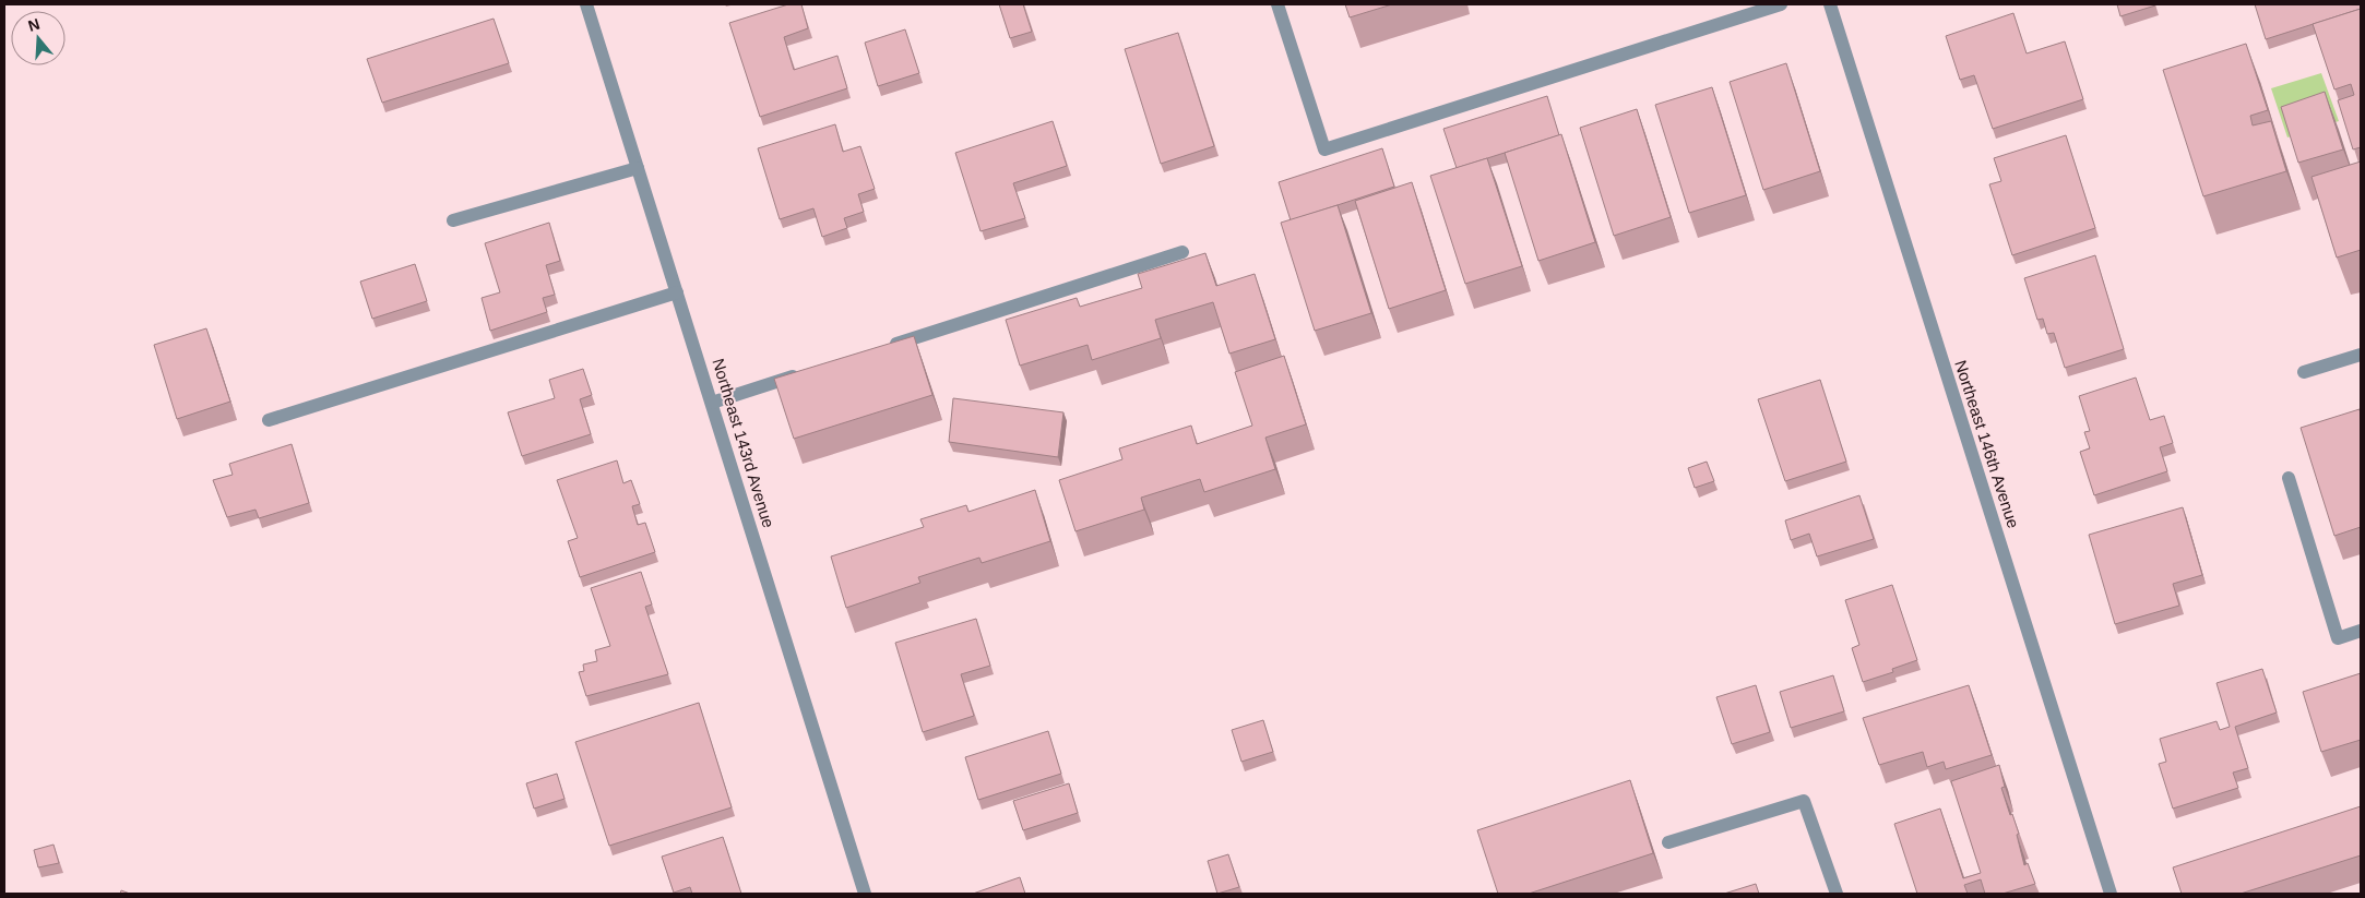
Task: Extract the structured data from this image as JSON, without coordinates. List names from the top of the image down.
{
  "streets": {
    "street": ["Northeast 143rd Avenue", "Northeast 146th Avenue"]
  },
  "north": "top"
}
